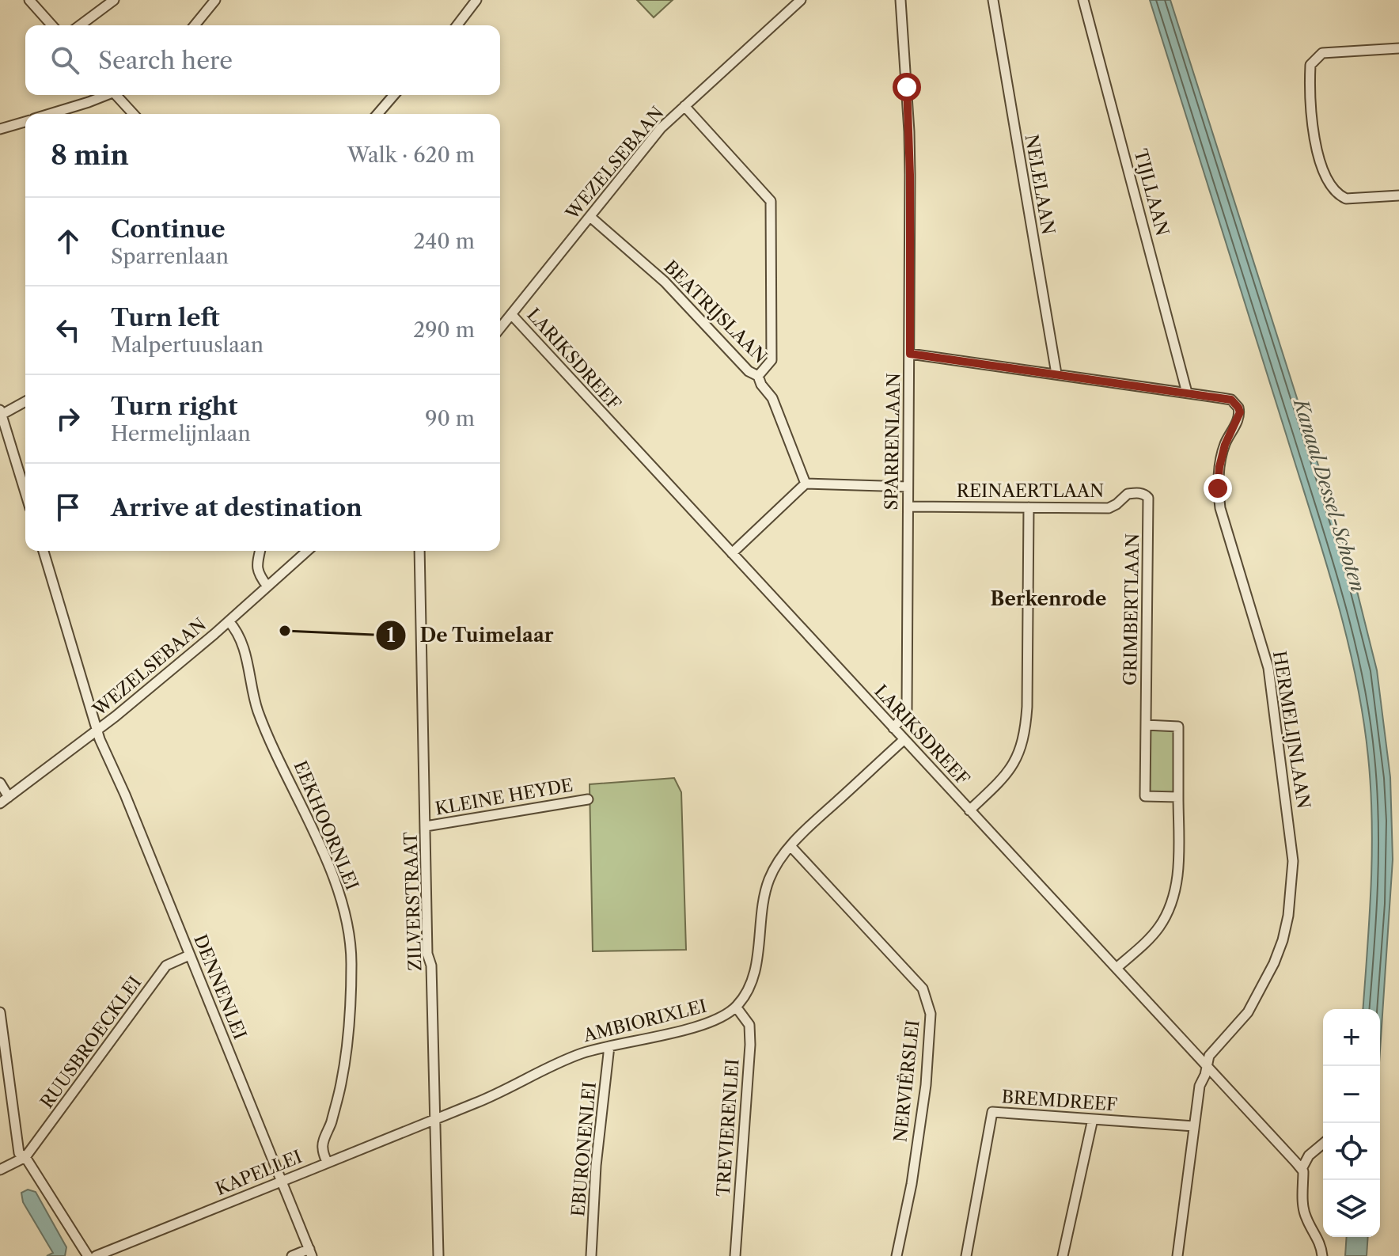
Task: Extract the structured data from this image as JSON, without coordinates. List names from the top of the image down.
{
  "streets": {
    "street": [
      "WEZELSEBAAN",
      "NELELAAN",
      "TIJLLAAN",
      "BEATRIJSLAAN",
      "LARIKSDREEF",
      "SPARRENLAAN",
      "REINAERTLAAN",
      "GRIMBERTLAAN",
      "HERMELIJNLAAN",
      "KLEINE HEYDE",
      "EEKHOORNLEI",
      "ZILVERSTRAAT",
      "DENNENLEI",
      "AMBIORIXLEI",
      "RUUSBROECKLEI",
      "NERVIËRSLEI",
      "BREMDREEF",
      "TREVIERENLEI",
      "EBURONENLEI",
      "KAPELLEI"
    ]
  },
  "crossings": [
    ["WEZELSEBAAN", "BEATRIJSLAAN"],
    ["WEZELSEBAAN", "LARIKSDREEF"],
    ["WEZELSEBAAN", "EEKHOORNLEI"],
    ["WEZELSEBAAN", "DENNENLEI"],
    ["TIJLLAAN", "HERMELIJNLAAN"],
    ["LARIKSDREEF", "SPARRENLAAN"],
    ["LARIKSDREEF", "HERMELIJNLAAN"],
    ["LARIKSDREEF", "AMBIORIXLEI"],
    ["SPARRENLAAN", "REINAERTLAAN"],
    ["REINAERTLAAN", "GRIMBERTLAAN"],
    ["KLEINE HEYDE", "ZILVERSTRAAT"],
    ["EEKHOORNLEI", "KAPELLEI"],
    ["ZILVERSTRAAT", "AMBIORIXLEI"],
    ["ZILVERSTRAAT", "KAPELLEI"],
    ["DENNENLEI", "RUUSBROECKLEI"],
    ["DENNENLEI", "KAPELLEI"],
    ["AMBIORIXLEI", "NERVIËRSLEI"],
    ["AMBIORIXLEI", "TREVIERENLEI"],
    ["AMBIORIXLEI", "EBURONENLEI"],
    ["AMBIORIXLEI", "KAPELLEI"]
  ],
  "districts": ["Berkenrode"],
  "water": ["Kanaal Dessel-Schoten"],
  "places": ["De Tuimelaar"],
  "page": {
    "search": "Search here",
    "heading": ["8 min", "Walk · 620 m"],
    "list": [
      ["Continue", "Sparrenlaan", "240 m"],
      ["Turn left", "Malpertuuslaan", "290 m"],
      ["Turn right", "Hermelijnlaan", "90 m"],
      "Arrive at destination"
    ],
    "map_buttons": ["+", "−"]
  }
}
